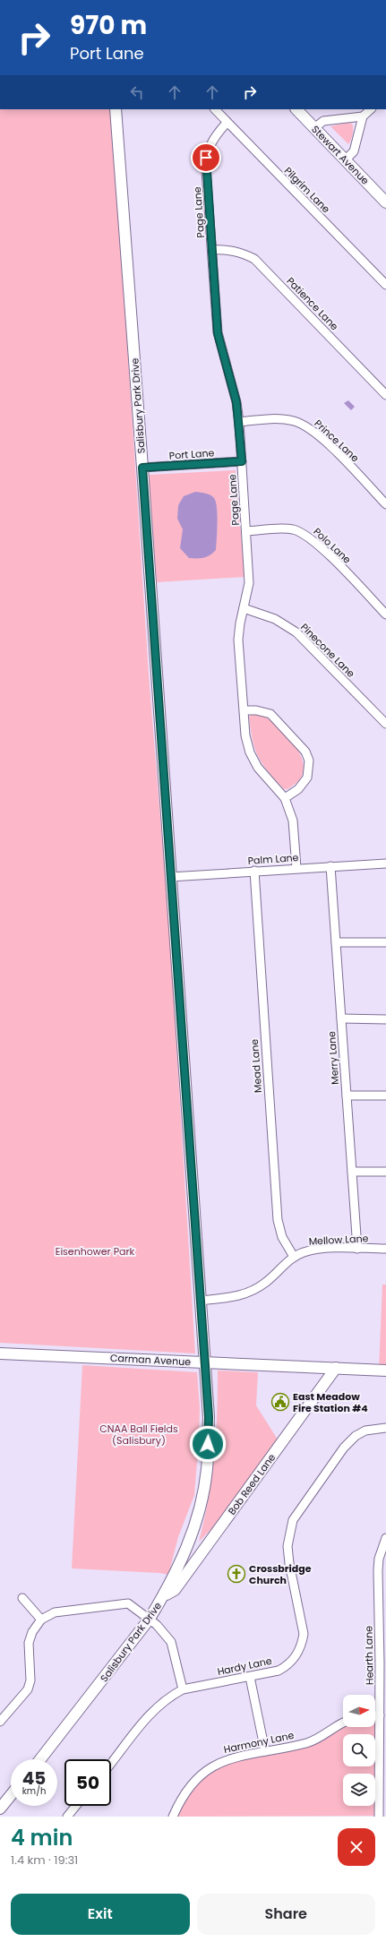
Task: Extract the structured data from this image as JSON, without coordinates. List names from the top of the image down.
{
  "streets": {
    "main road": [
      "Stewart Avenue",
      "Salisbury Park Drive",
      "Carman Avenue",
      "Bob Reed Lane"
    ],
    "street": [
      "Pilgrim Lane",
      "Page Lane",
      "Patience Lane",
      "Prince Lane",
      "Port Lane",
      "Polo Lane",
      "Pinecone Lane",
      "Palm Lane",
      "Merry Lane",
      "Mead Lane",
      "Mellow Lane",
      "Hearth Lane",
      "Hardy Lane",
      "Harmony Lane"
    ]
  },
  "crossings": [
    ["Pilgrim Lane", "Page Lane"],
    ["Page Lane", "Patience Lane"],
    ["Page Lane", "Prince Lane"],
    ["Page Lane", "Port Lane"],
    ["Page Lane", "Polo Lane"],
    ["Page Lane", "Pinecone Lane"],
    ["Page Lane", "Palm Lane"],
    ["Salisbury Park Drive", "Port Lane"],
    ["Salisbury Park Drive", "Palm Lane"],
    ["Salisbury Park Drive", "Mellow Lane"],
    ["Salisbury Park Drive", "Carman Avenue"],
    ["Salisbury Park Drive", "Bob Reed Lane"],
    ["Palm Lane", "Merry Lane"],
    ["Palm Lane", "Mead Lane"],
    ["Merry Lane", "Mellow Lane"],
    ["Mead Lane", "Mellow Lane"],
    ["Carman Avenue", "Bob Reed Lane"]
  ],
  "parks": ["Eisenhower Park", "CNAA Ball Fields (Salisbury)"],
  "places": {
    "public building": ["East Meadow Fire Station #4"],
    "church": ["Crossbridge Church"]
  },
  "north": "right",
  "page": {
    "turn": ["970 m", "Port Lane"],
    "speed": "45 km/h",
    "limit": "50",
    "heading": ["4 min", "1.4 km · 19:31"],
    "buttons": ["Exit", "Share"]
  }
}
